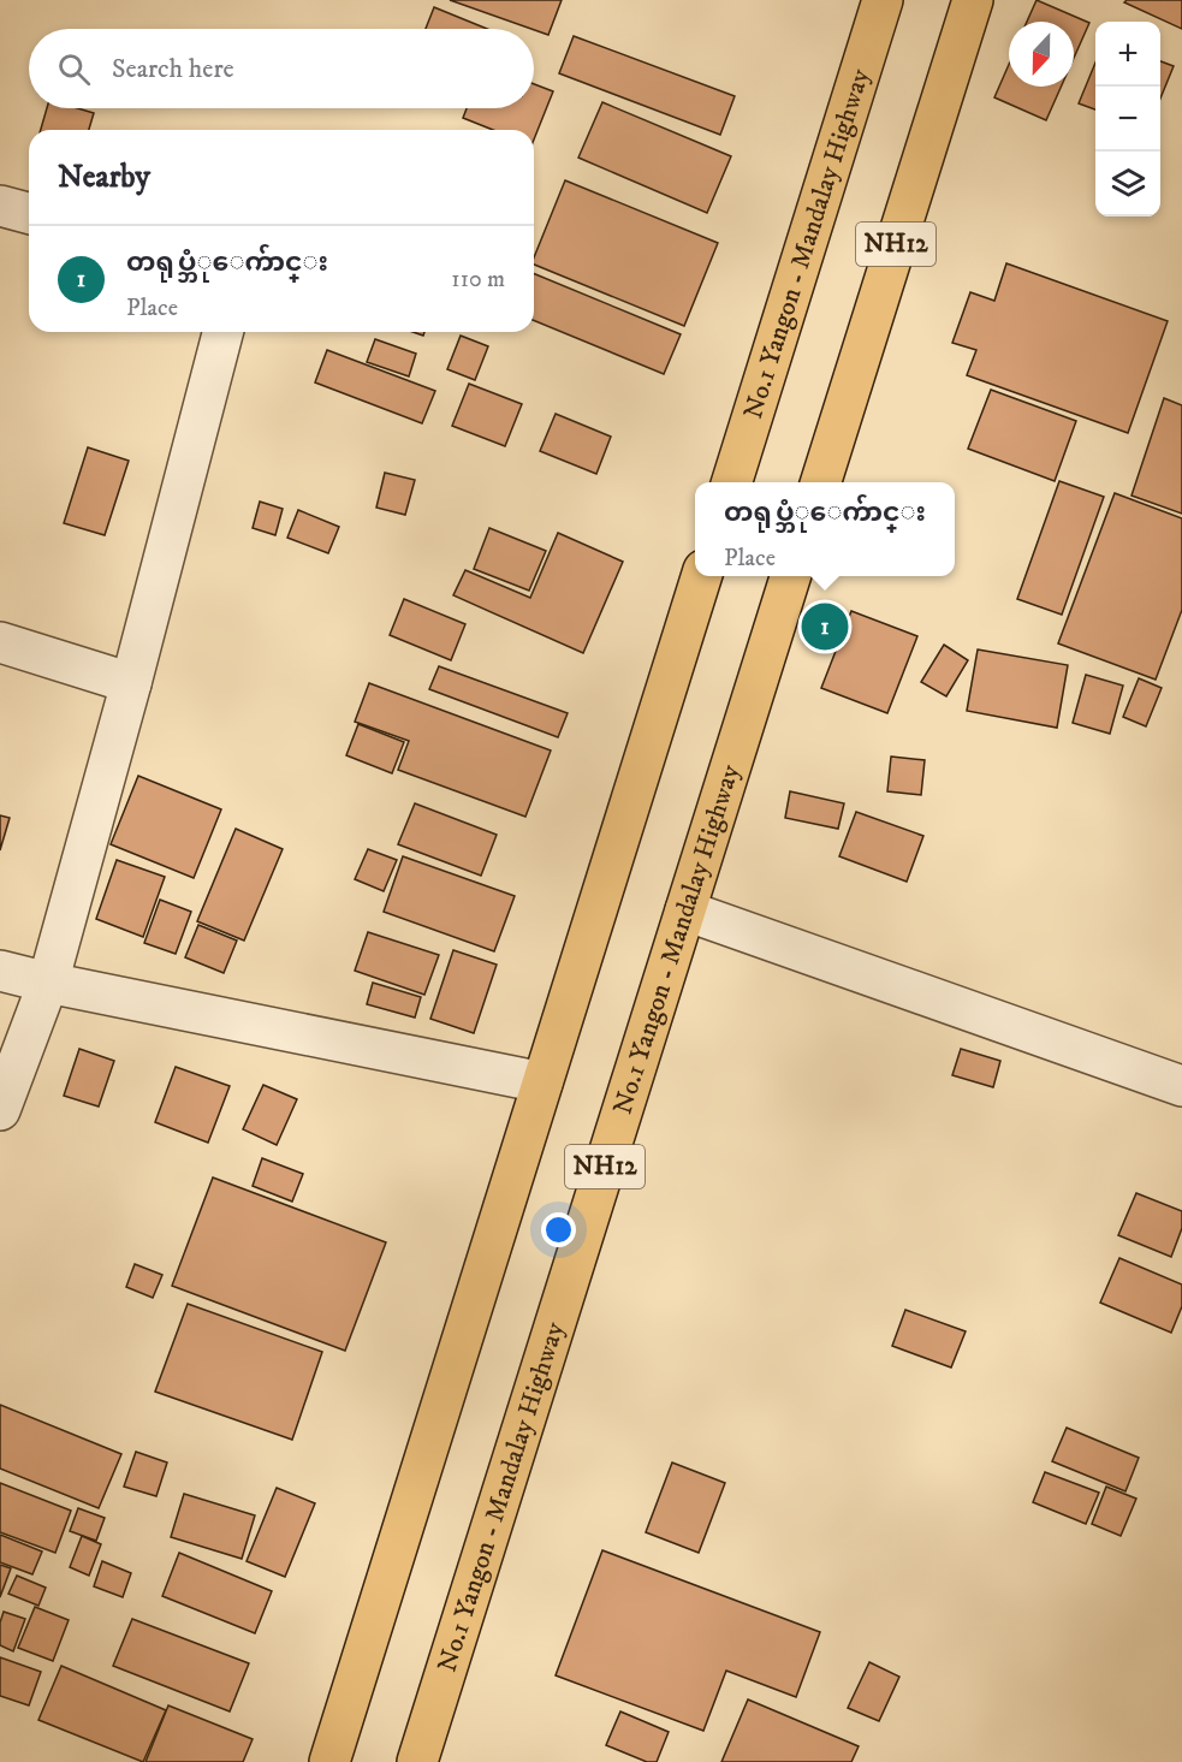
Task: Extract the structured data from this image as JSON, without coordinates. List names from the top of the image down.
{
  "streets": {
    "highway": ["No.1 Yangon - Mandalay Highway", "NH12"]
  },
  "north": "bottom",
  "page": {
    "map_buttons": ["+", "−"],
    "search": "Search here",
    "heading": "Nearby",
    "list": [
      {
        "mark": "1",
        "name": "တရုပ္ဘံုေက်ာင္း",
        "note": "Place",
        "value": "110 m"
      }
    ],
    "popup": ["တရုပ္ဘံုေက်ာင္း", "Place"],
    "pins": "1"
  }
}
